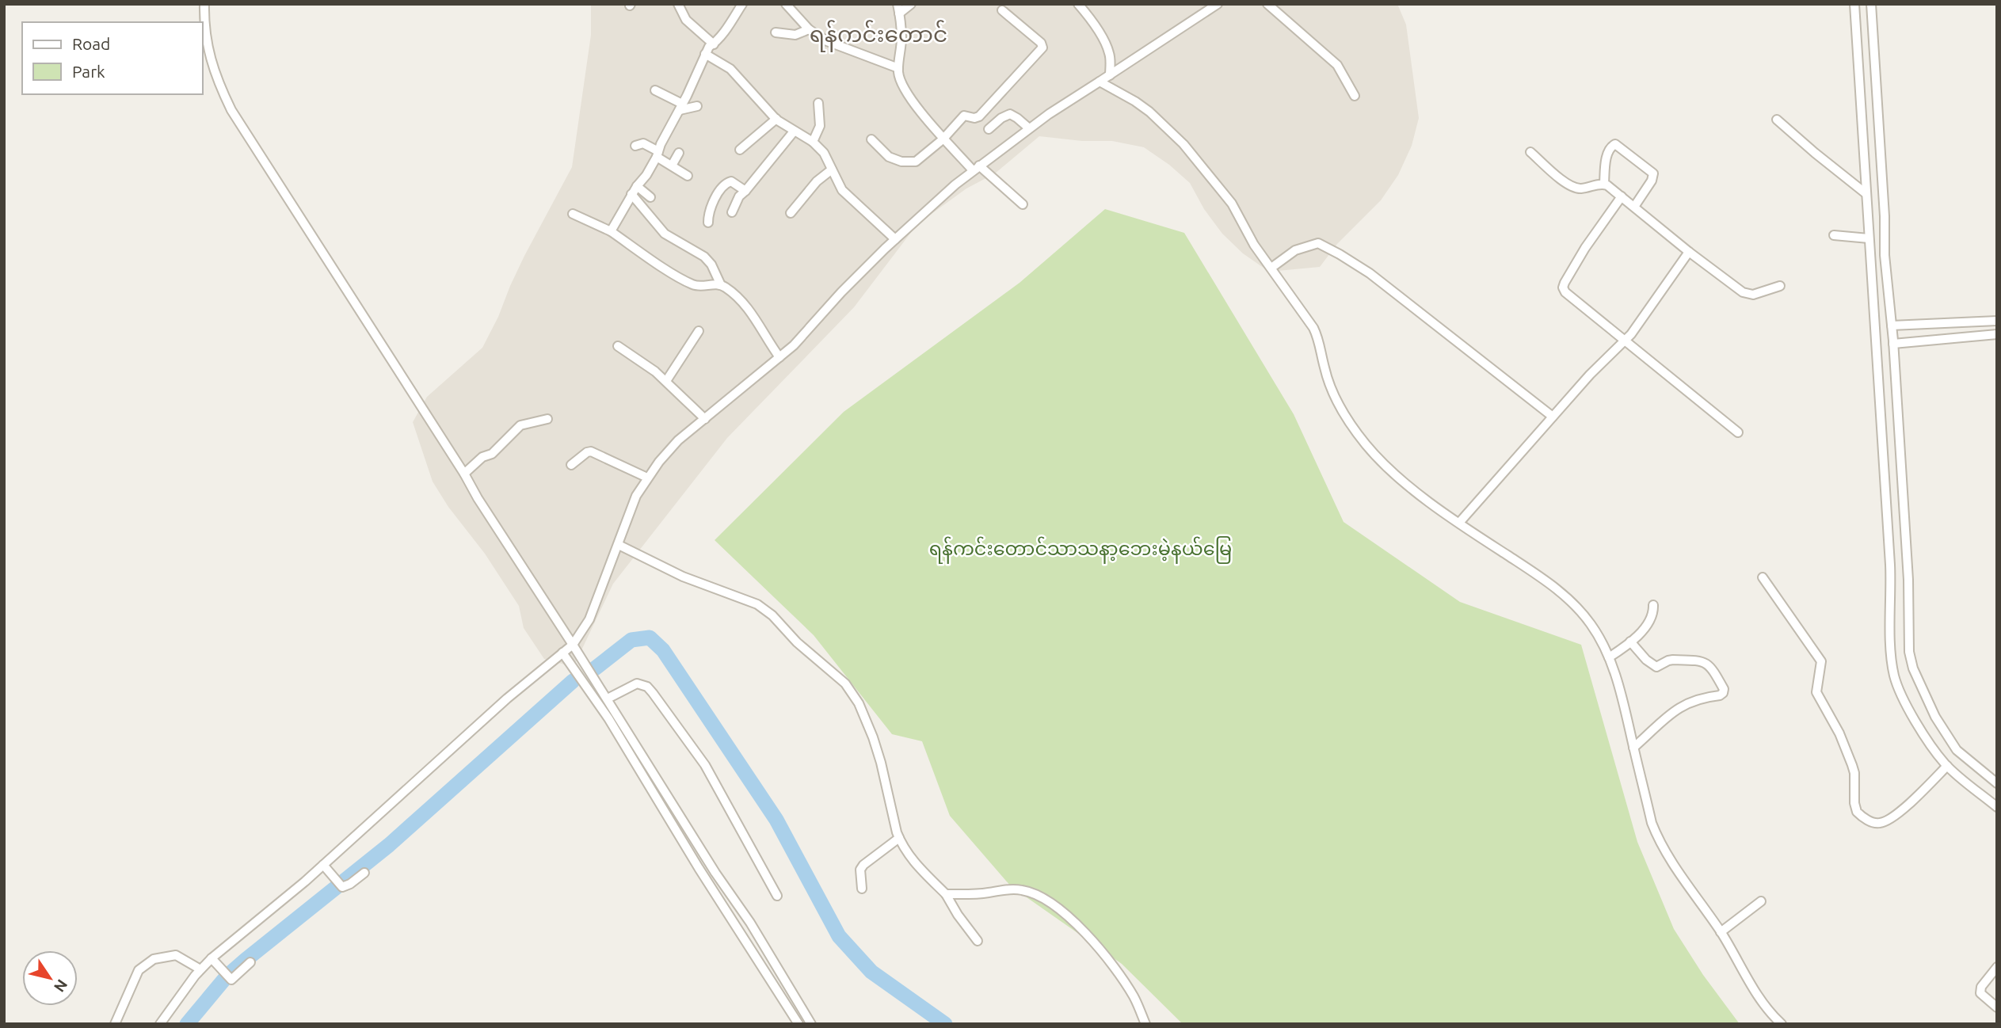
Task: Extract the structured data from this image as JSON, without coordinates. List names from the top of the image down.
{
  "districts": ["ရန်ကင်းတောင်"],
  "parks": ["ရန်ကင်းတောင်သာသနာ့ဘေးမဲ့နယ်မြေ"],
  "legend": ["Road", "Park"],
  "north": "bottom right"
}
